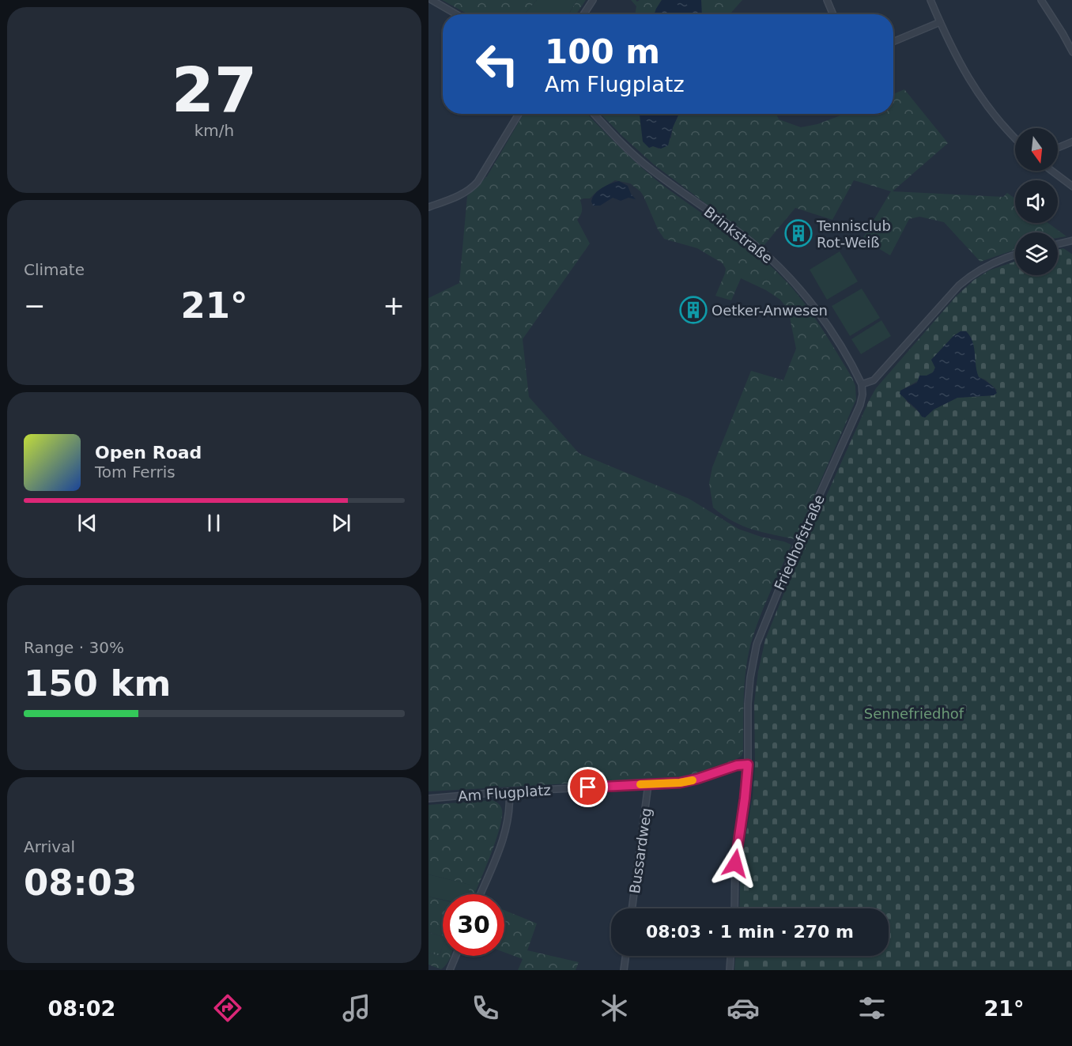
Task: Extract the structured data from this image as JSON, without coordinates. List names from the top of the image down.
{
  "streets": {
    "street": [
      "Brinkstraße",
      "Friedhofstraße",
      "Am Flugplatz",
      "Bussardweg"
    ]
  },
  "crossings": [
    ["Brinkstraße", "Friedhofstraße"],
    ["Friedhofstraße", "Am Flugplatz"],
    ["Am Flugplatz", "Bussardweg"]
  ],
  "parks": ["Sennefriedhof"],
  "places": {
    "building": ["Tennisclub Rot-Weiß", "Oetker-Anwesen"]
  },
  "north": "bottom",
  "page": {
    "tile": [
      ["27", "km/h"],
      "Climate",
      ["Range · 30%", "150 km"],
      ["Arrival", "08:03"]
    ],
    "turn": ["100 m", "Am Flugplatz"],
    "heat": ["−", "21°", "+"],
    "song": ["Open Road", "Tom Ferris"],
    "limit": "30",
    "trip": "08:03 · 1 min · 270 m",
    "tabs": ["08:02", "21°"]
  }
}
